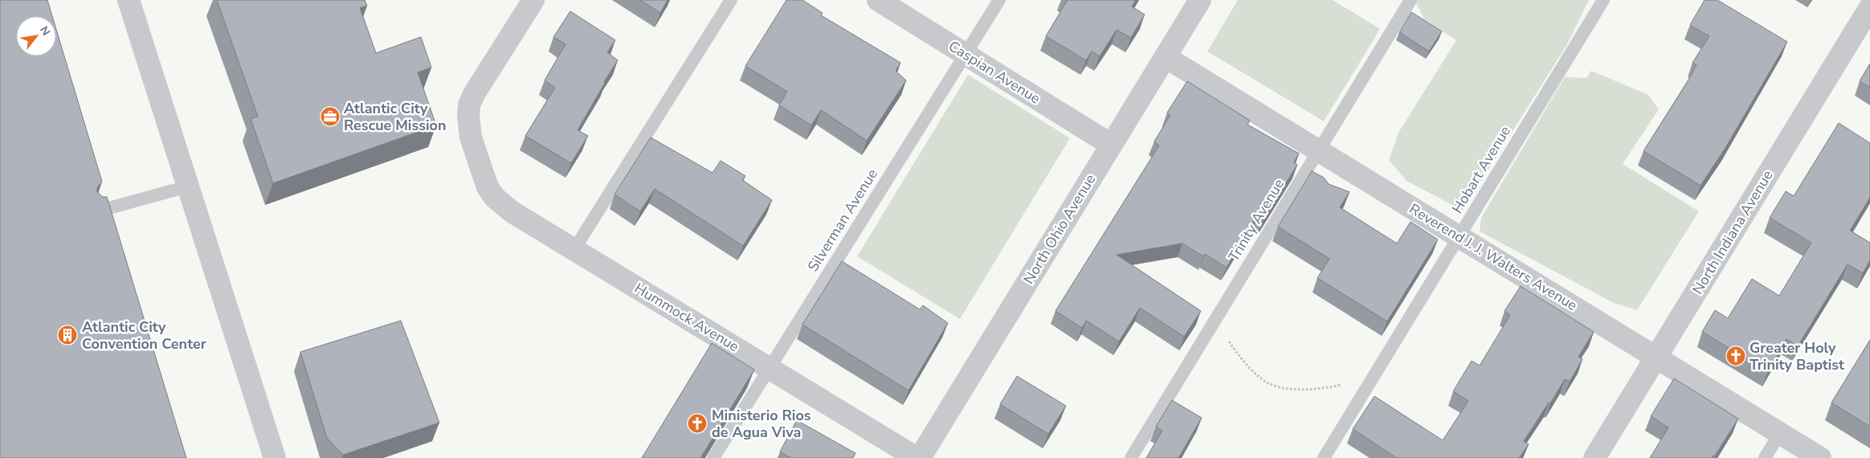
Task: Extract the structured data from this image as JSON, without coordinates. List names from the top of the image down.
{
  "streets": {
    "street": [
      "Caspian Avenue",
      "North Ohio Avenue",
      "North Indiana Avenue",
      "Reverend J. J. Walters Avenue",
      "Hummock Avenue"
    ],
    "lane": ["Hobart Avenue", "Silverman Avenue", "Trinity Avenue"]
  },
  "crossings": [
    ["Caspian Avenue", "Silverman Avenue"],
    ["Caspian Avenue", "North Ohio Avenue"],
    ["Hobart Avenue", "Reverend J. J. Walters Avenue"],
    ["Silverman Avenue", "Hummock Avenue"],
    ["Trinity Avenue", "Reverend J. J. Walters Avenue"],
    ["North Ohio Avenue", "Reverend J. J. Walters Avenue"],
    ["North Indiana Avenue", "Reverend J. J. Walters Avenue"]
  ],
  "places": {
    "office": ["Atlantic City Rescue Mission"],
    "building": ["Atlantic City Convention Center"],
    "church": ["Greater Holy Trinity Baptist", "Ministerio Rios de Agua Viva"]
  },
  "north": "top right"
}
